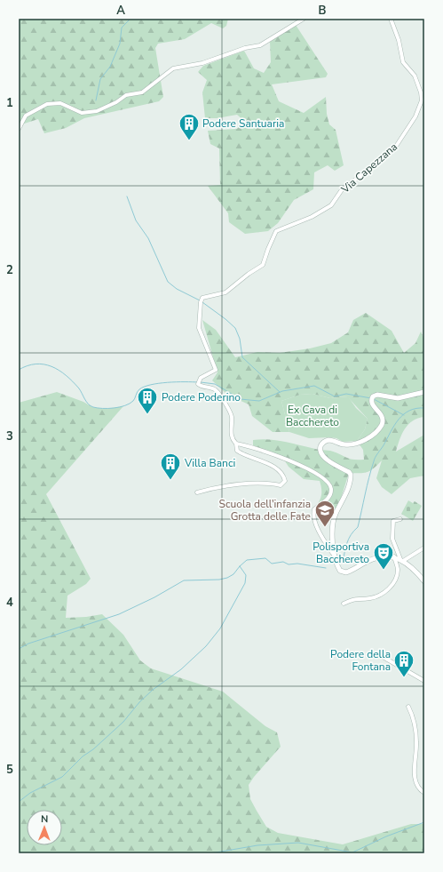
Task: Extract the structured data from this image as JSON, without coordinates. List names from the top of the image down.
{
  "streets": {
    "street": ["Via Capezzana"]
  },
  "parks": ["Ex Cava di Bacchereto"],
  "places": {
    "building": [
      "Podere Santuaria",
      "Podere Poderino",
      "Villa Banci",
      "Podere della Fontana"
    ],
    "school or university": ["Scuola dell'infanzia Grotta delle Fate"],
    "theatre": ["Polisportiva Bacchereto"]
  },
  "north": "top",
  "grid": {
    "columns": ["A", "B"],
    "rows": [
      "1",
      "2",
      "3",
      "4",
      "5"
    ]
  }
}
